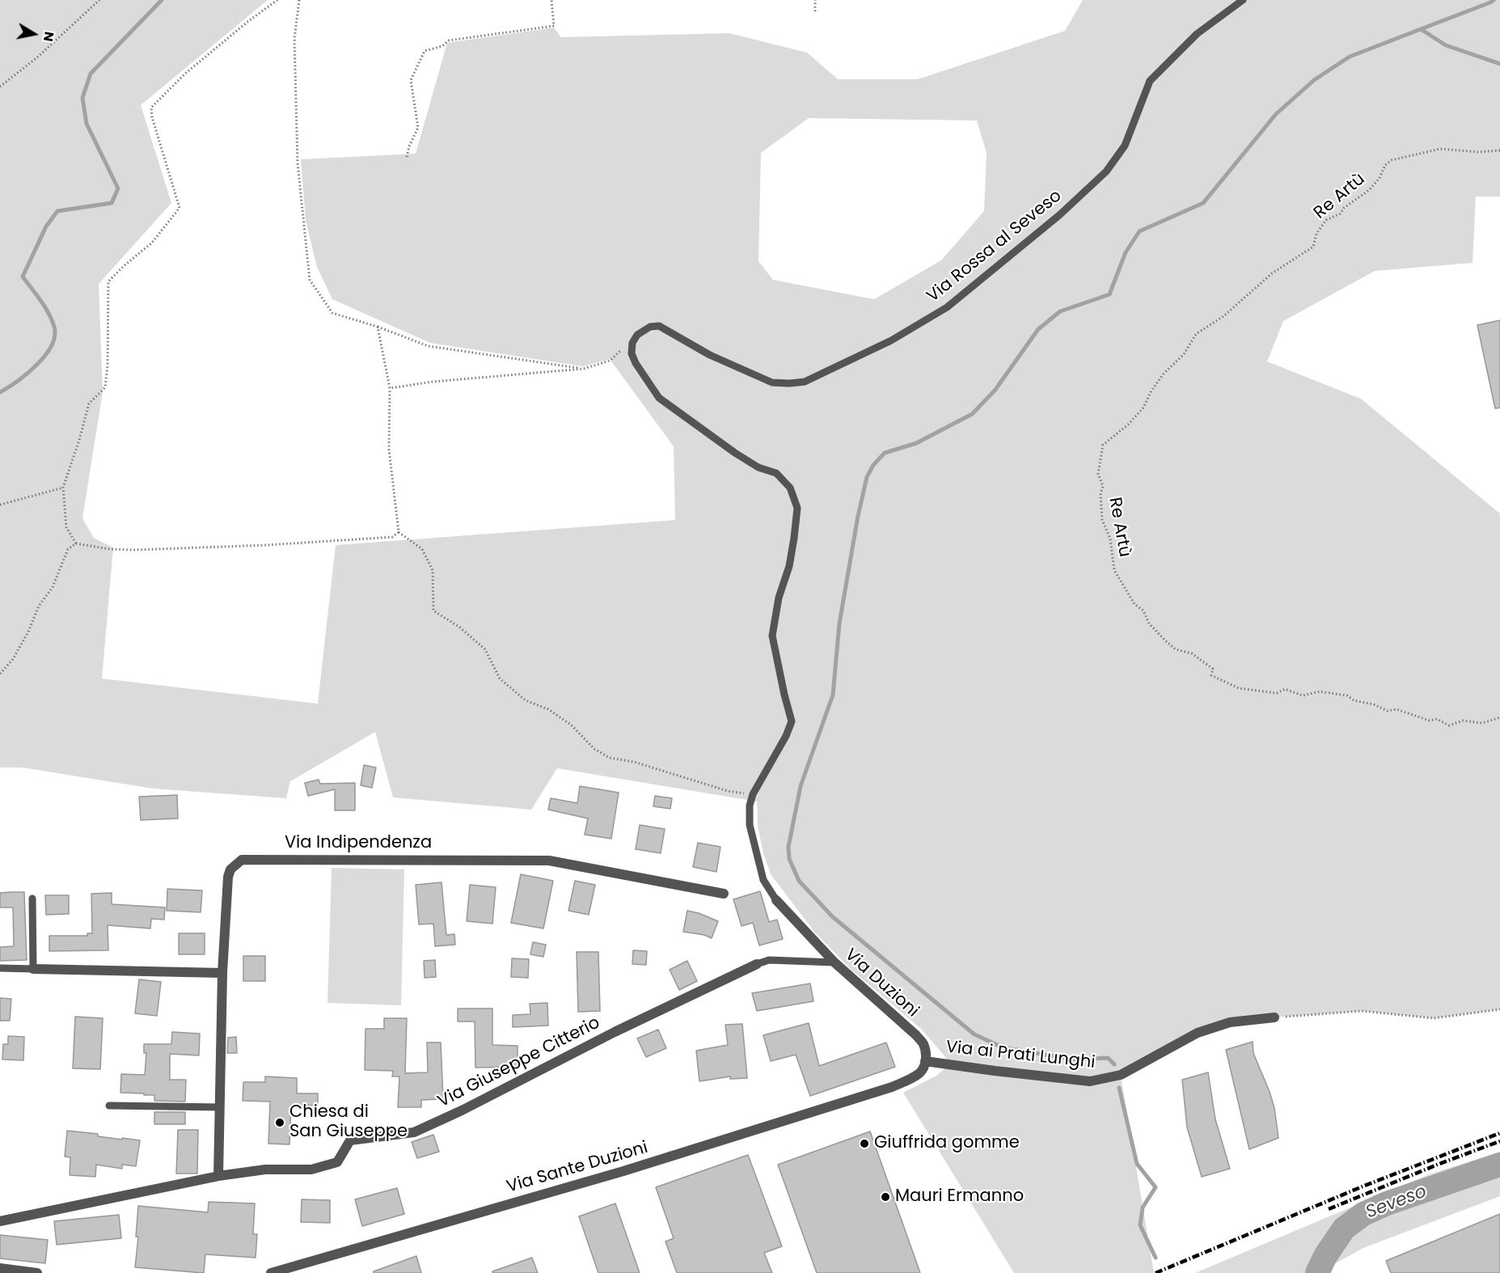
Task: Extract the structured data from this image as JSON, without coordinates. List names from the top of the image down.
{
  "streets": {
    "street": [
      "Via Indipendenza",
      "Via Duzioni",
      "Via ai Prati Lunghi",
      "Via Giuseppe Citterio",
      "Via Sante Duzioni"
    ],
    "lane": ["Via Rossa al Seveso"],
    "path": ["Re Artù"]
  },
  "crossings": [
    ["Via Indipendenza", "Via Giuseppe Citterio"],
    ["Via Duzioni", "Via ai Prati Lunghi"],
    ["Via Duzioni", "Via Giuseppe Citterio"],
    ["Via Duzioni", "Via Sante Duzioni"],
    ["Via ai Prati Lunghi", "Via Sante Duzioni"]
  ],
  "water": ["Seveso"],
  "places": ["Chiesa di San Giuseppe", "Giuffrida gomme", "Mauri Ermanno"],
  "north": "right"
}
